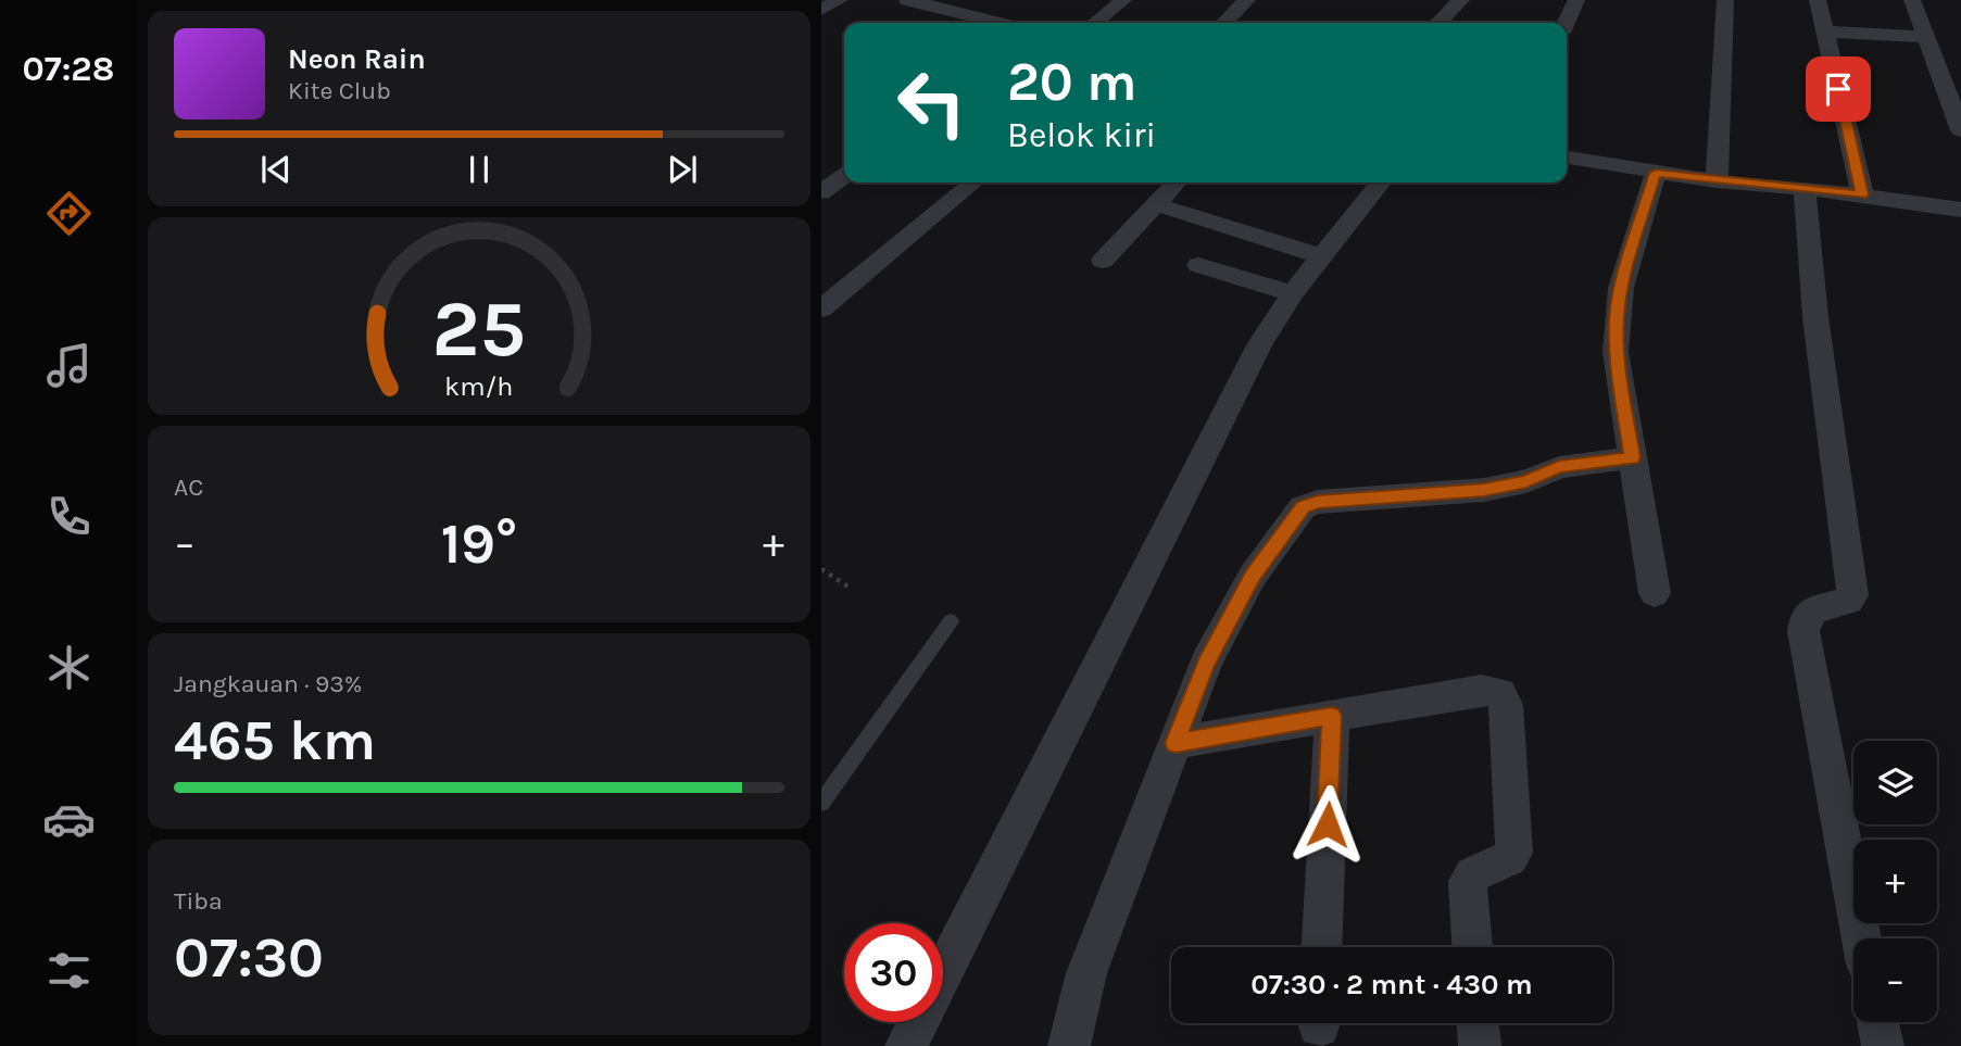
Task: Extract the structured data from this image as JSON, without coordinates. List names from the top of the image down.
{
  "page": {
    "tabs": "07:28",
    "turn": ["20 m", "Belok kiri"],
    "song": ["Neon Rain", "Kite Club"],
    "tile": [
      "AC",
      ["Jangkauan · 93%", "465 km"],
      ["Tiba", "07:30"]
    ],
    "heat": ["−", "19°", "+"],
    "map_buttons": ["+", "−"],
    "limit": "30",
    "trip": "07:30 · 2 mnt · 430 m",
    "gauge": ["25", "km/h"]
  }
}
